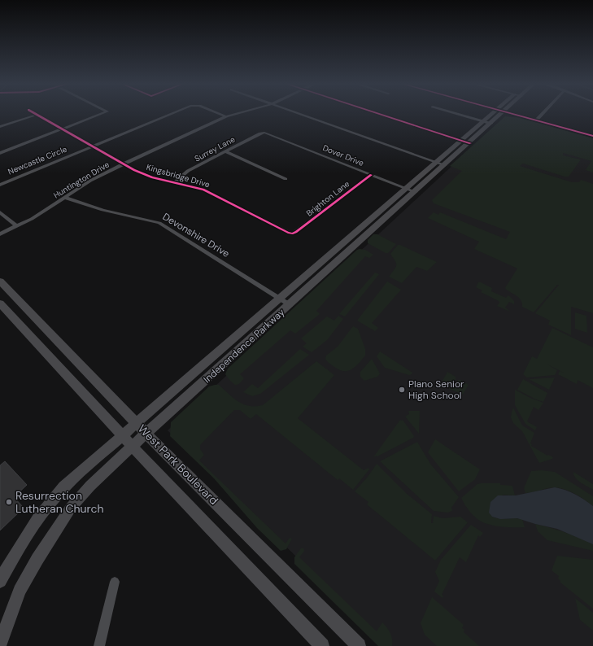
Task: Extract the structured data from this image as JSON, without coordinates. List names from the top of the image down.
{
  "streets": {
    "main road": ["Independence Parkway", "West Park Boulevard"],
    "street": [
      "Surrey Lane",
      "Dover Drive",
      "Newcastle Circle",
      "Kingsbridge Drive",
      "Huntington Drive",
      "Brighton Lane",
      "Devonshire Drive"
    ]
  },
  "crossings": [
    ["Surrey Lane", "Dover Drive"],
    ["Surrey Lane", "Kingsbridge Drive"],
    ["Dover Drive", "Brighton Lane"],
    ["Dover Drive", "Independence Parkway"],
    ["Newcastle Circle", "Kingsbridge Drive"],
    ["Newcastle Circle", "Huntington Drive"],
    ["Kingsbridge Drive", "Huntington Drive"],
    ["Kingsbridge Drive", "Brighton Lane"],
    ["Huntington Drive", "Devonshire Drive"],
    ["Devonshire Drive", "Independence Parkway"],
    ["Independence Parkway", "West Park Boulevard"]
  ],
  "places": ["Plano Senior High School", "Resurrection Lutheran Church"]
}
